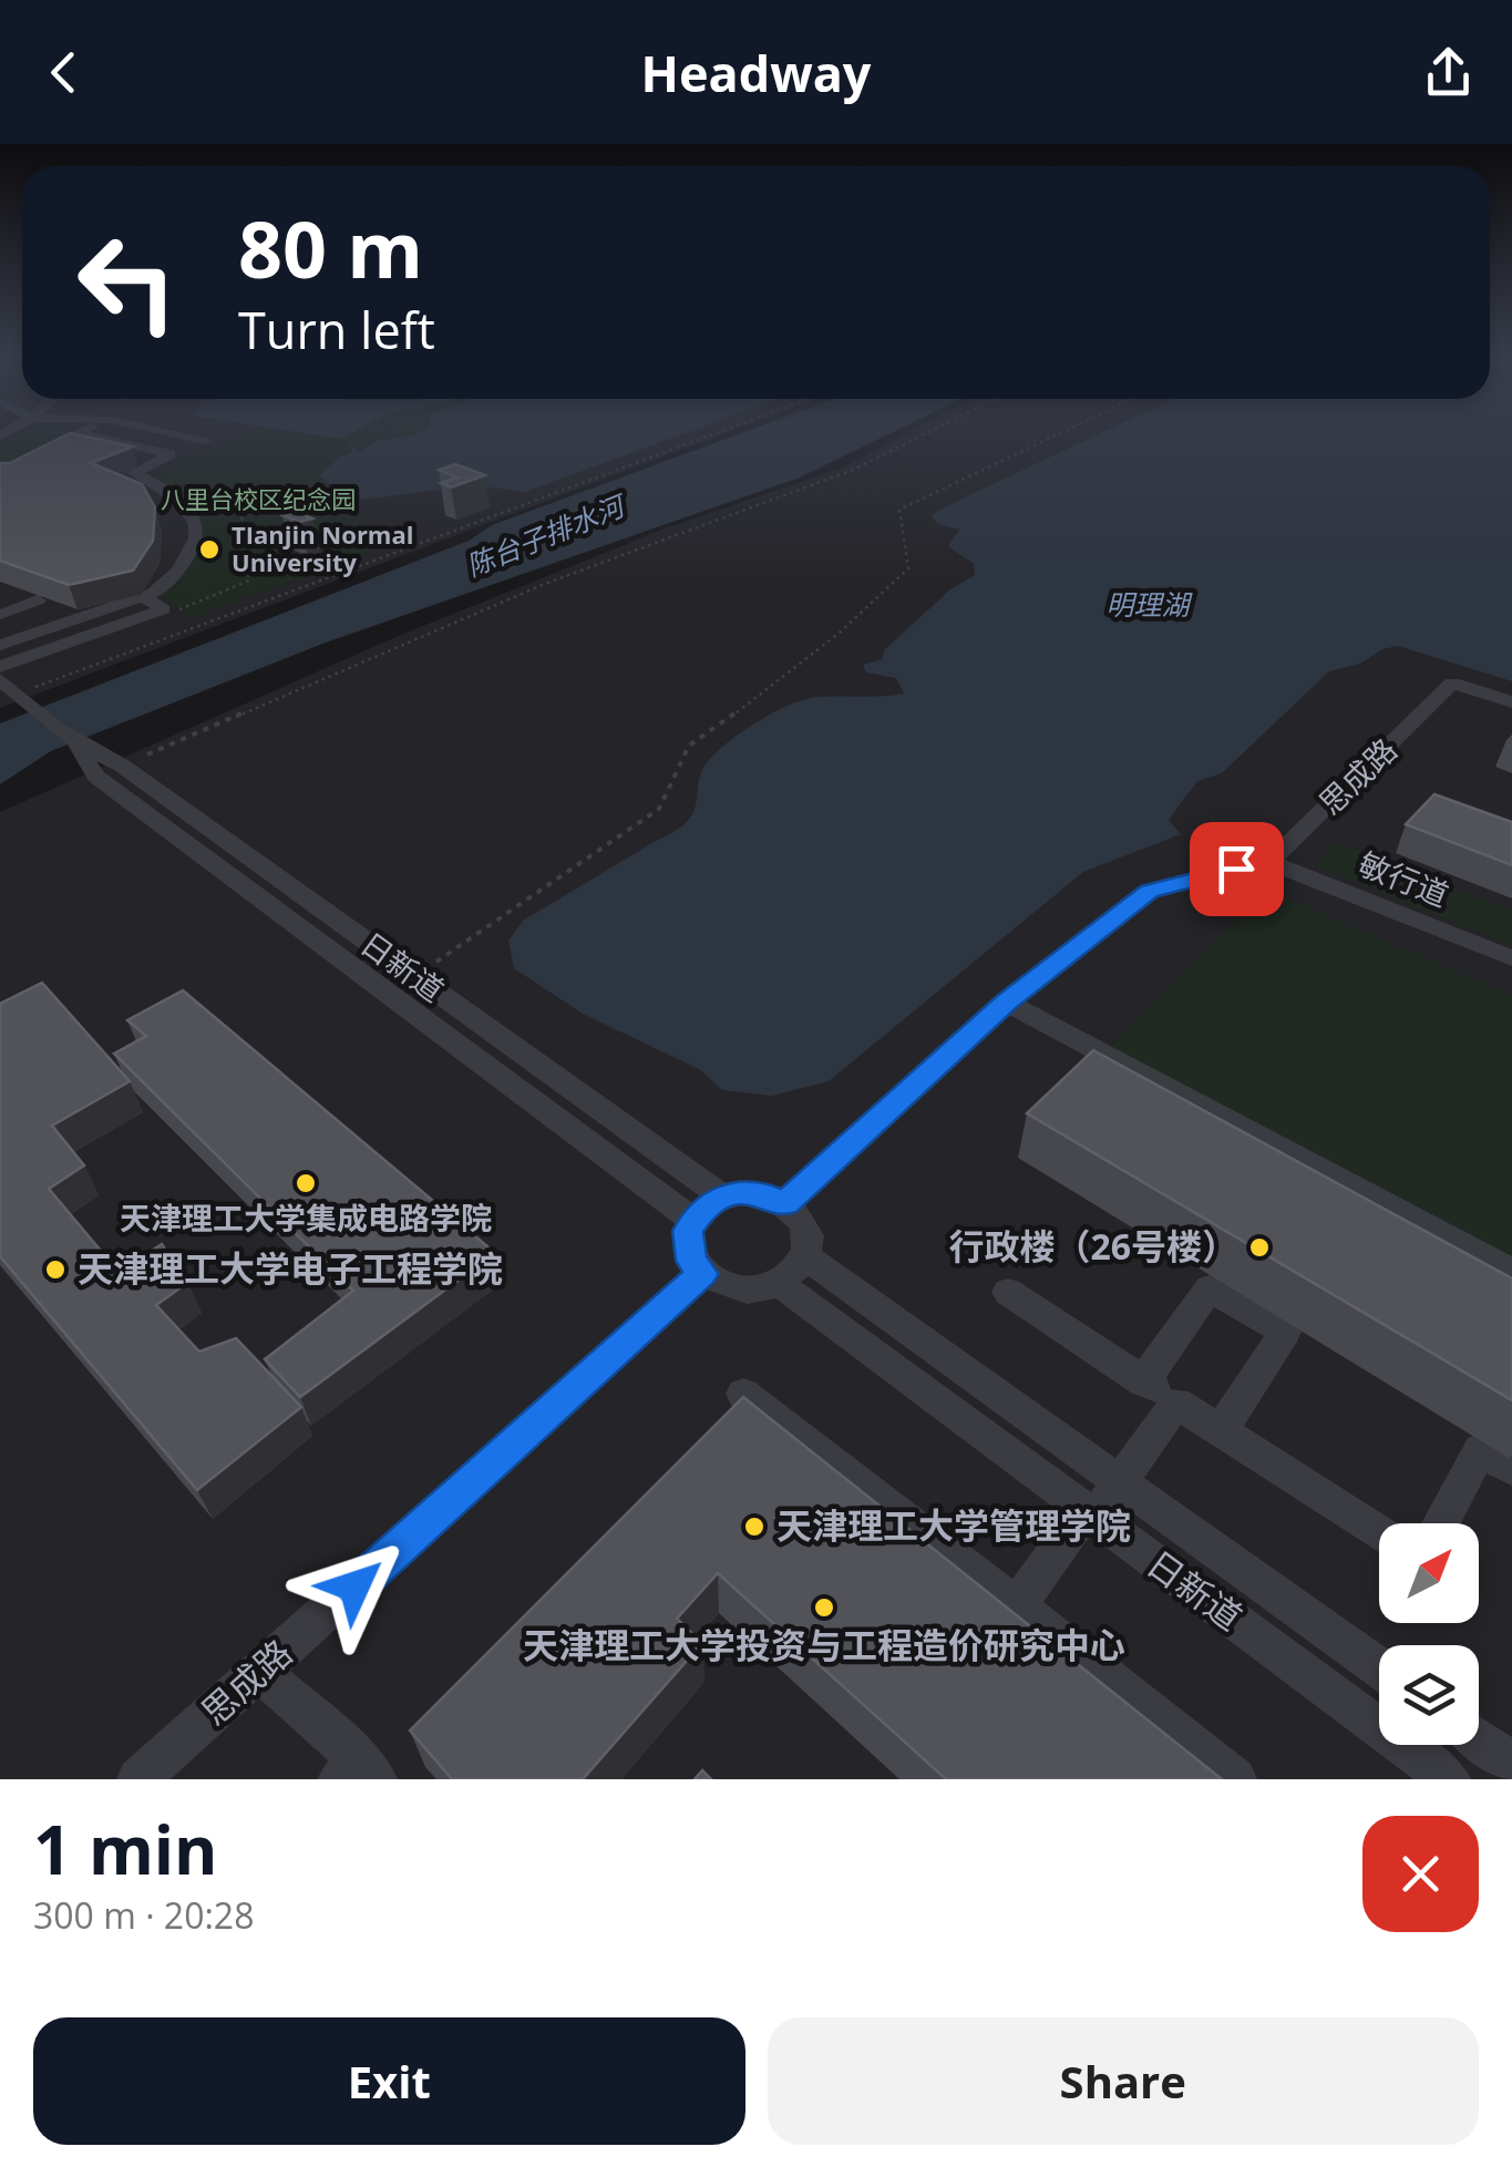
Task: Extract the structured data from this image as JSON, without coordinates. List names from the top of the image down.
{
  "streets": {
    "street": ["思成路", "敏行道", "日新道"]
  },
  "crossings": [
    ["思成路", "敏行道"],
    ["思成路", "日新道"]
  ],
  "water": ["陈台子排水河", "明理湖"],
  "parks": ["八里台校区纪念园"],
  "places": [
    "TIanjin Normal University",
    "天津理工大学集成电路学院",
    "行政楼（26号楼）",
    "天津理工大学电子工程学院",
    "天津理工大学管理学院",
    "天津理工大学投资与工程造价研究中心"
  ],
  "north": "top right",
  "page": {
    "header": "Headway",
    "turn": ["80 m", "Turn left"],
    "heading": ["1 min", "300 m · 20:28"],
    "buttons": ["Exit", "Share"]
  }
}
